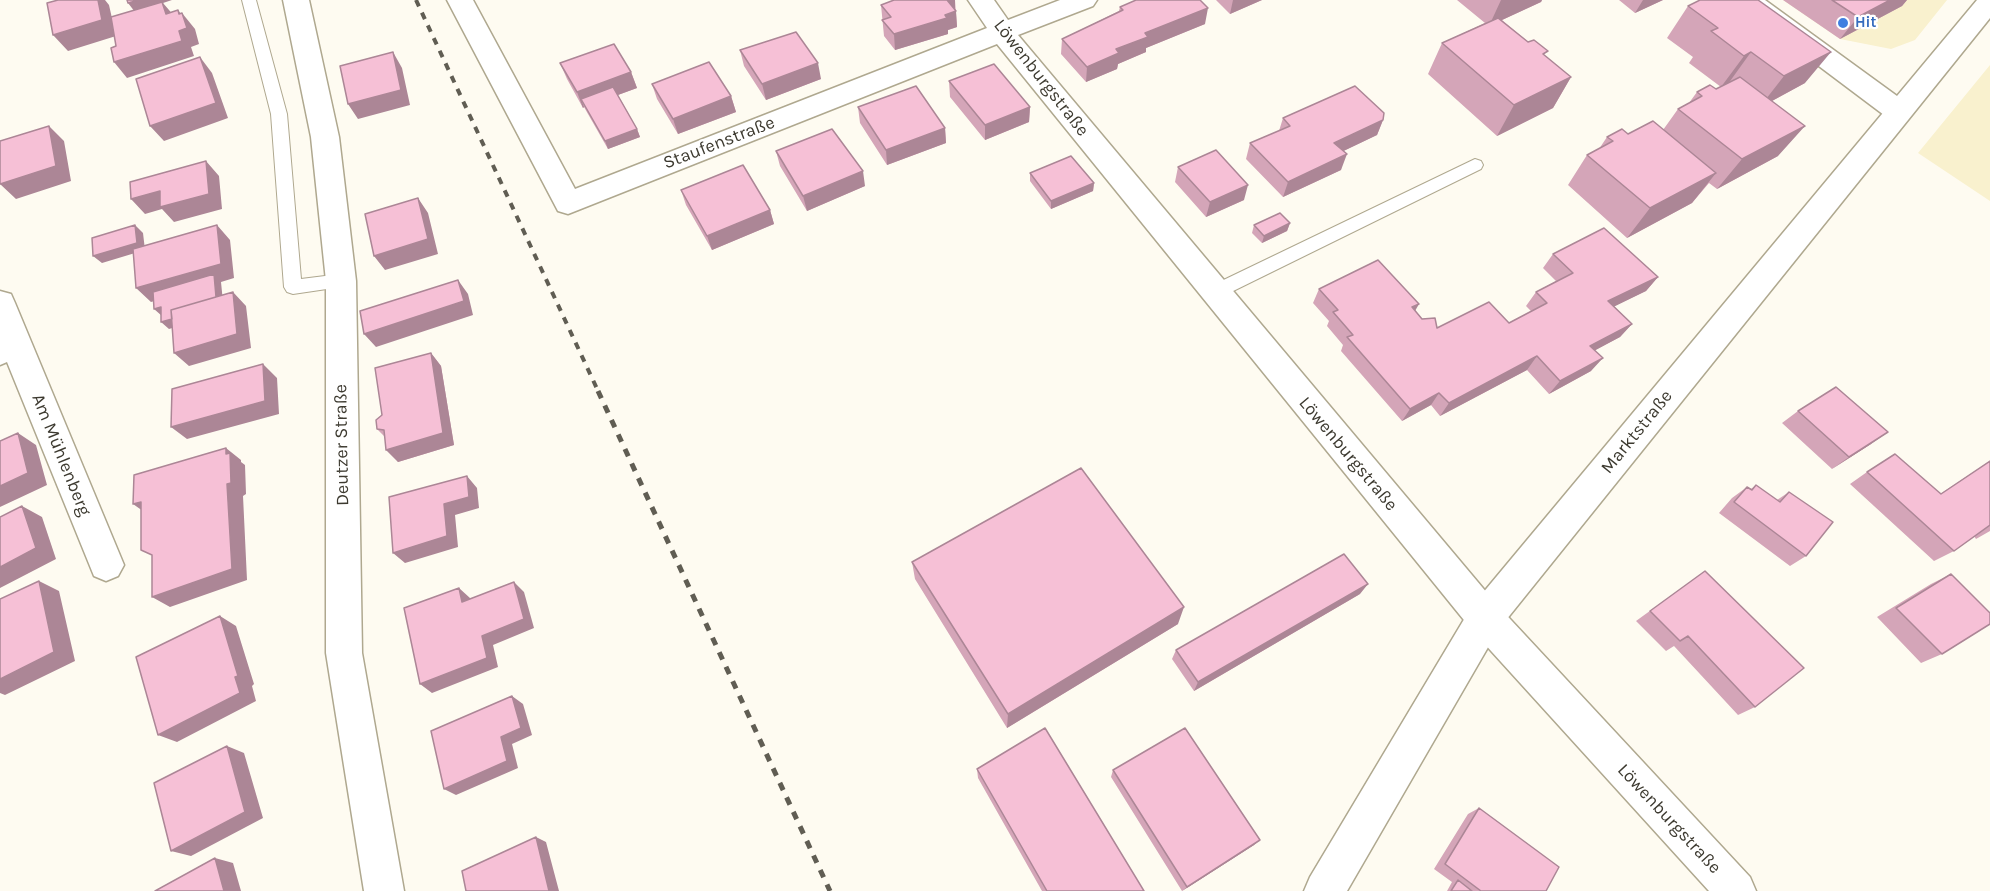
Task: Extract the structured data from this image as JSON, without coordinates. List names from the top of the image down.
{
  "streets": {
    "street": [
      "Löwenburgstraße",
      "Staufenstraße",
      "Marktstraße",
      "Deutzer Straße",
      "Am Mühlenberg"
    ]
  },
  "crossings": [
    ["Löwenburgstraße", "Staufenstraße"],
    ["Löwenburgstraße", "Marktstraße"]
  ],
  "places": ["Hit"]
}
